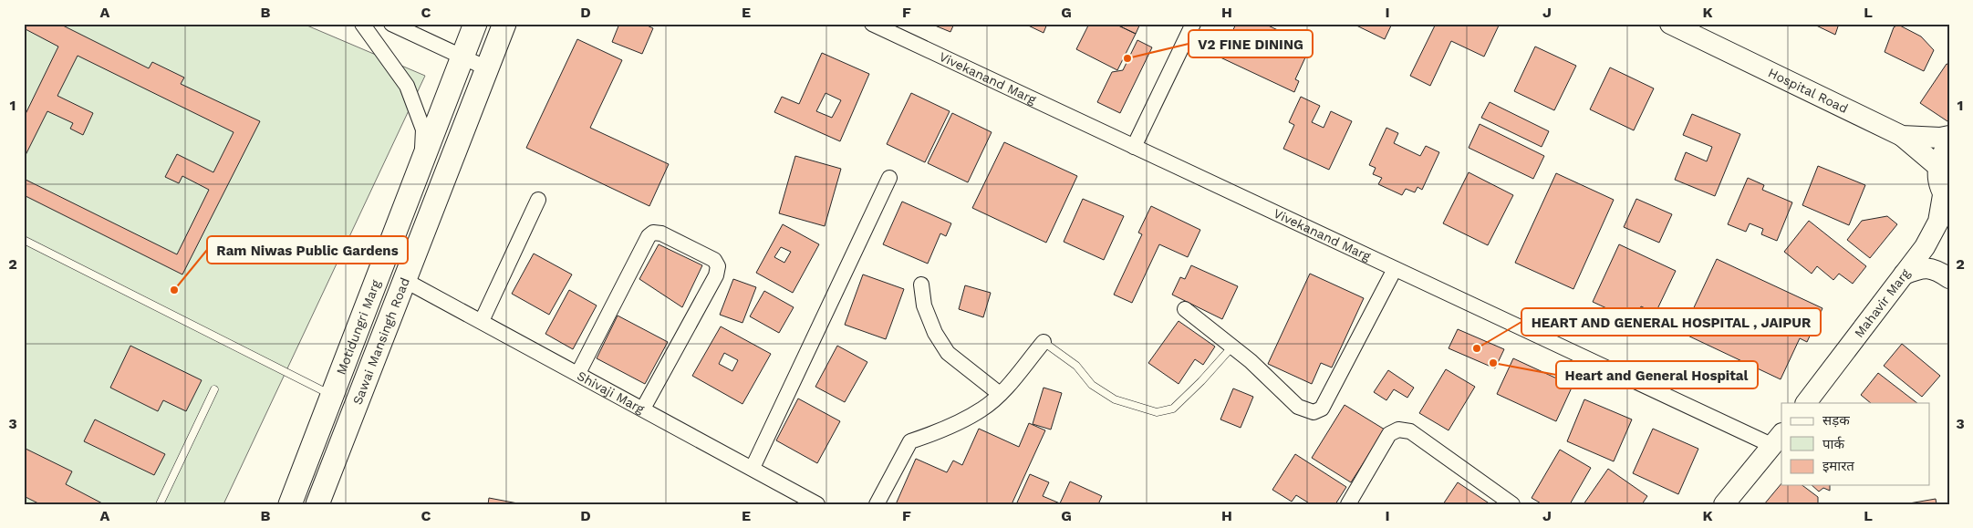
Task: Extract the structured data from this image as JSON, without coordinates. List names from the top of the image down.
{
  "streets": {
    "main road": ["Motidungri Marg", "Sawai Mansingh Road"],
    "street": [
      "Vivekanand Marg",
      "Hospital Road",
      "Mahavir Marg",
      "Shivaji Marg"
    ]
  },
  "crossings": [
    ["Sawai Mansingh Road", "Shivaji Marg"]
  ],
  "places": [
    "V2 FINE DINING",
    "Ram Niwas Public Gardens",
    "HEART AND GENERAL HOSPITAL , JAIPUR",
    "Heart and General Hospital"
  ],
  "legend": ["सड़क", "पार्क", "इमारत"],
  "grid": {
    "columns": [
      "A",
      "B",
      "C",
      "D",
      "E",
      "F",
      "G",
      "H",
      "I",
      "J",
      "K",
      "L"
    ],
    "rows": ["1", "2", "3"]
  }
}
